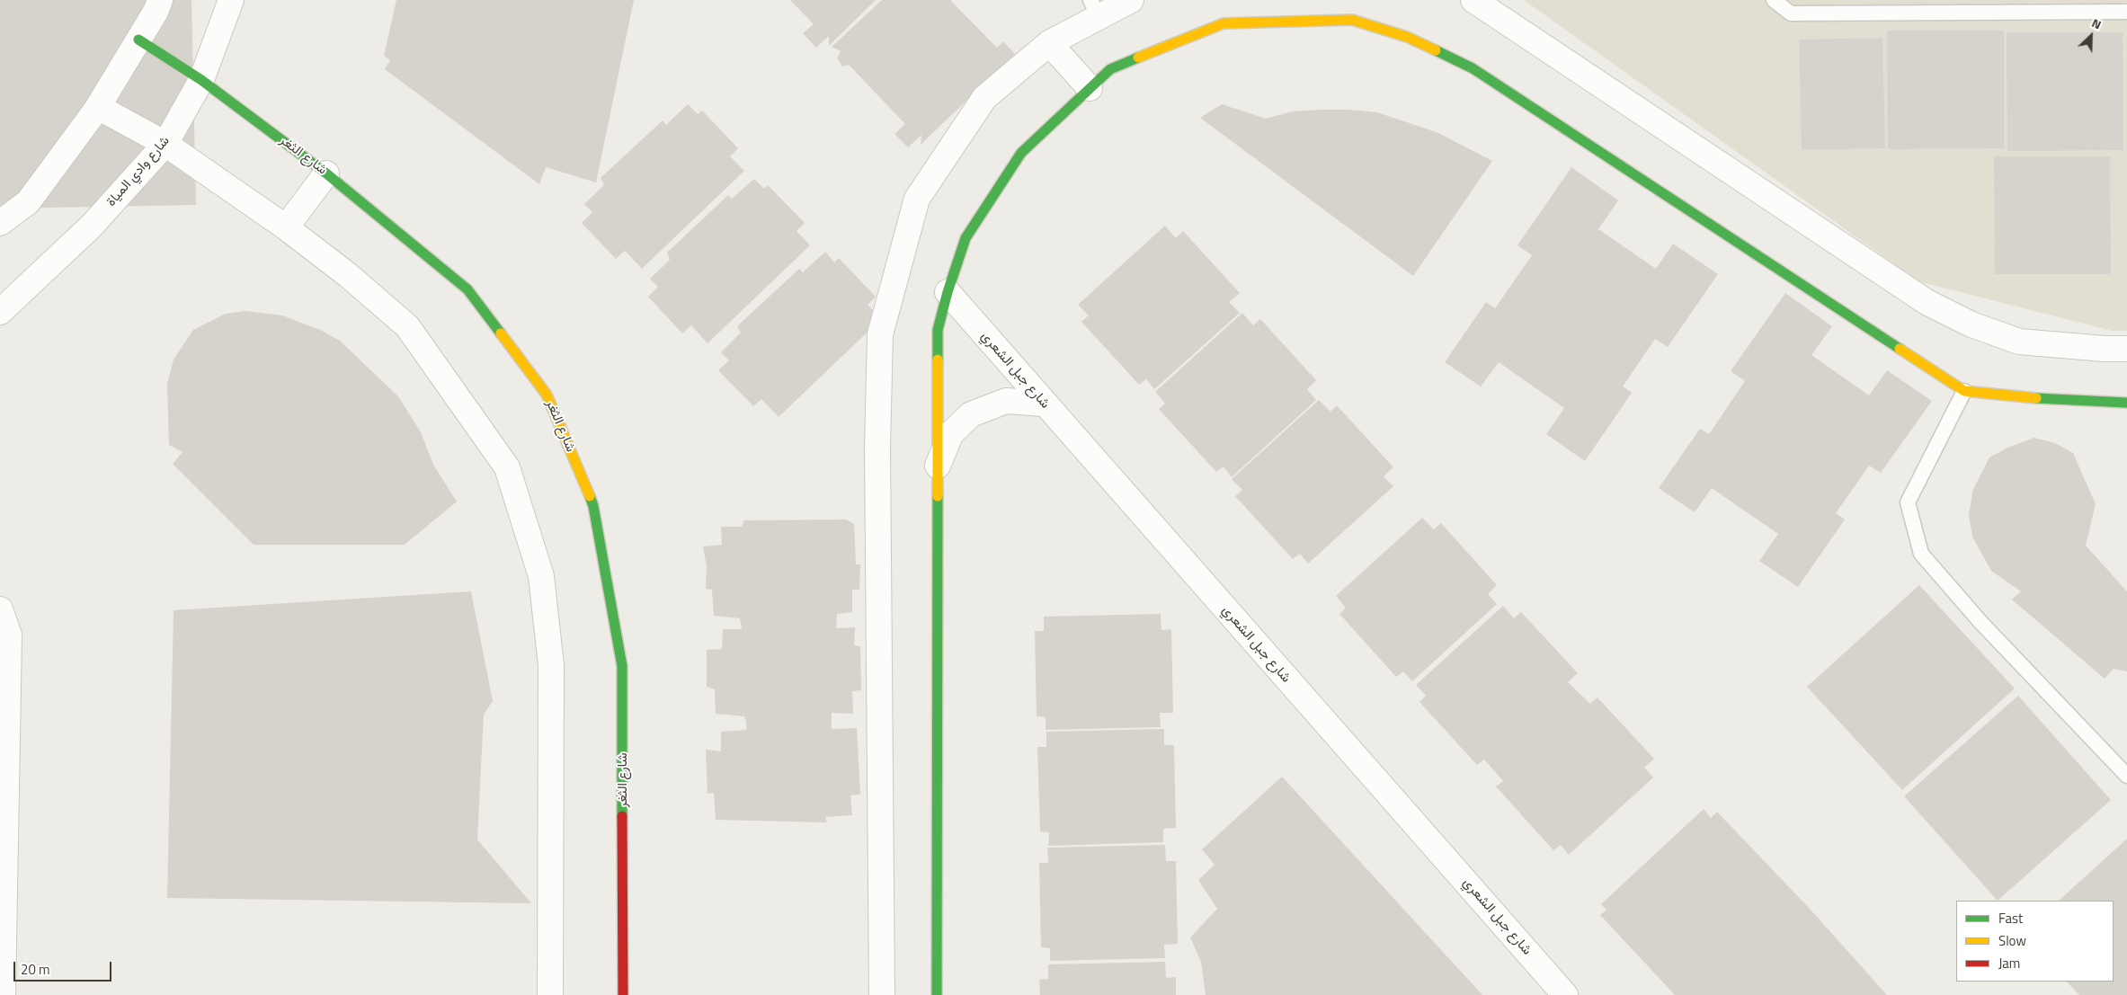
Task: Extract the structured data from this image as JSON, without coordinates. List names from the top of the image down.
{
  "streets": {
    "street": ["شارع الثغر", "شارع وادي المياة", "شارع جبل الشعري"]
  },
  "crossings": [
    ["شارع الثغر", "شارع وادي المياة"]
  ],
  "legend": ["Fast", "Slow", "Jam"],
  "scale_bar": "20 m",
  "north": "top right"
}
